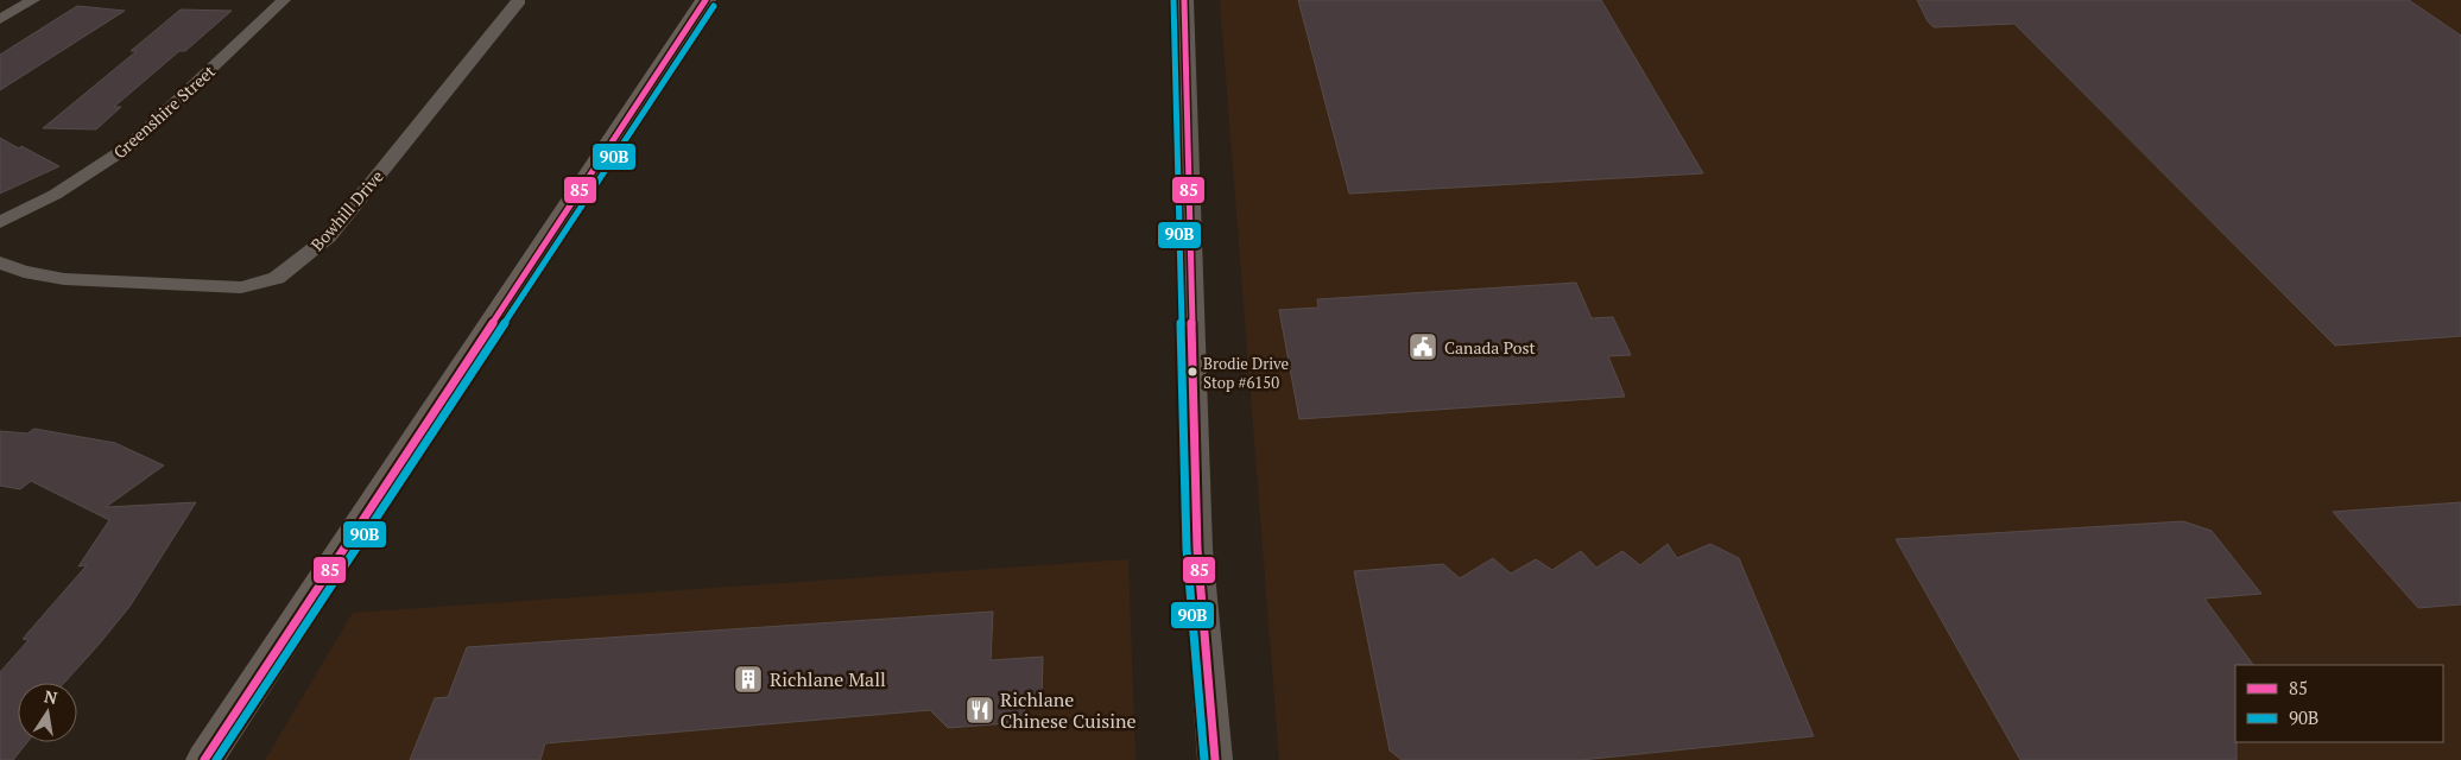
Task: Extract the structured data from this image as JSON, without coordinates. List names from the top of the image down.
{
  "streets": {
    "street": ["Greenshire Street", "Bowhill Drive"]
  },
  "places": {
    "public building": ["Canada Post"],
    "other": ["Brodie Drive Stop #6150"],
    "building": ["Richlane Mall"],
    "restaurant": ["Richlane Chinese Cuisine"]
  },
  "lines": ["transit line 85", "transit line 90B"],
  "legend": ["85", "90B"],
  "north": "top"
}
